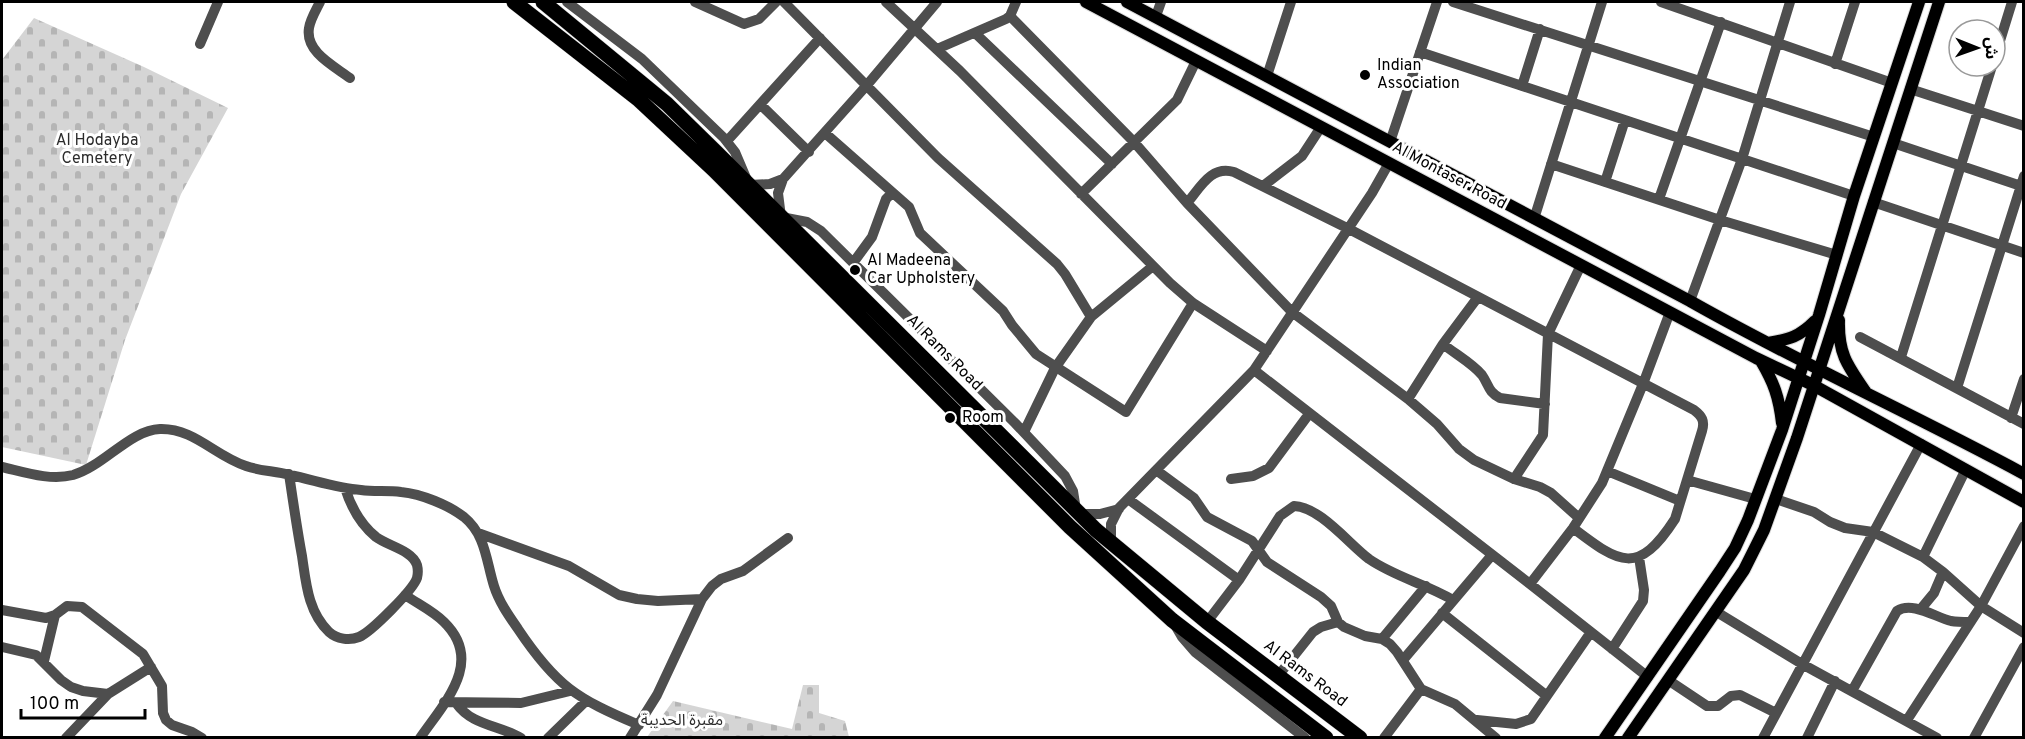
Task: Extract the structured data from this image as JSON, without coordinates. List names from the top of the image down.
{
  "streets": {
    "highway": ["Al Rams Road"],
    "main road": ["Al Montaser Road"]
  },
  "parks": ["Al Hodayba Cemetery", "مقبرة الحديبة"],
  "places": ["Indian Association", "Al Madeena Car Upholstery", "Room"],
  "scale_bar": "100 m",
  "north": "right"
}
